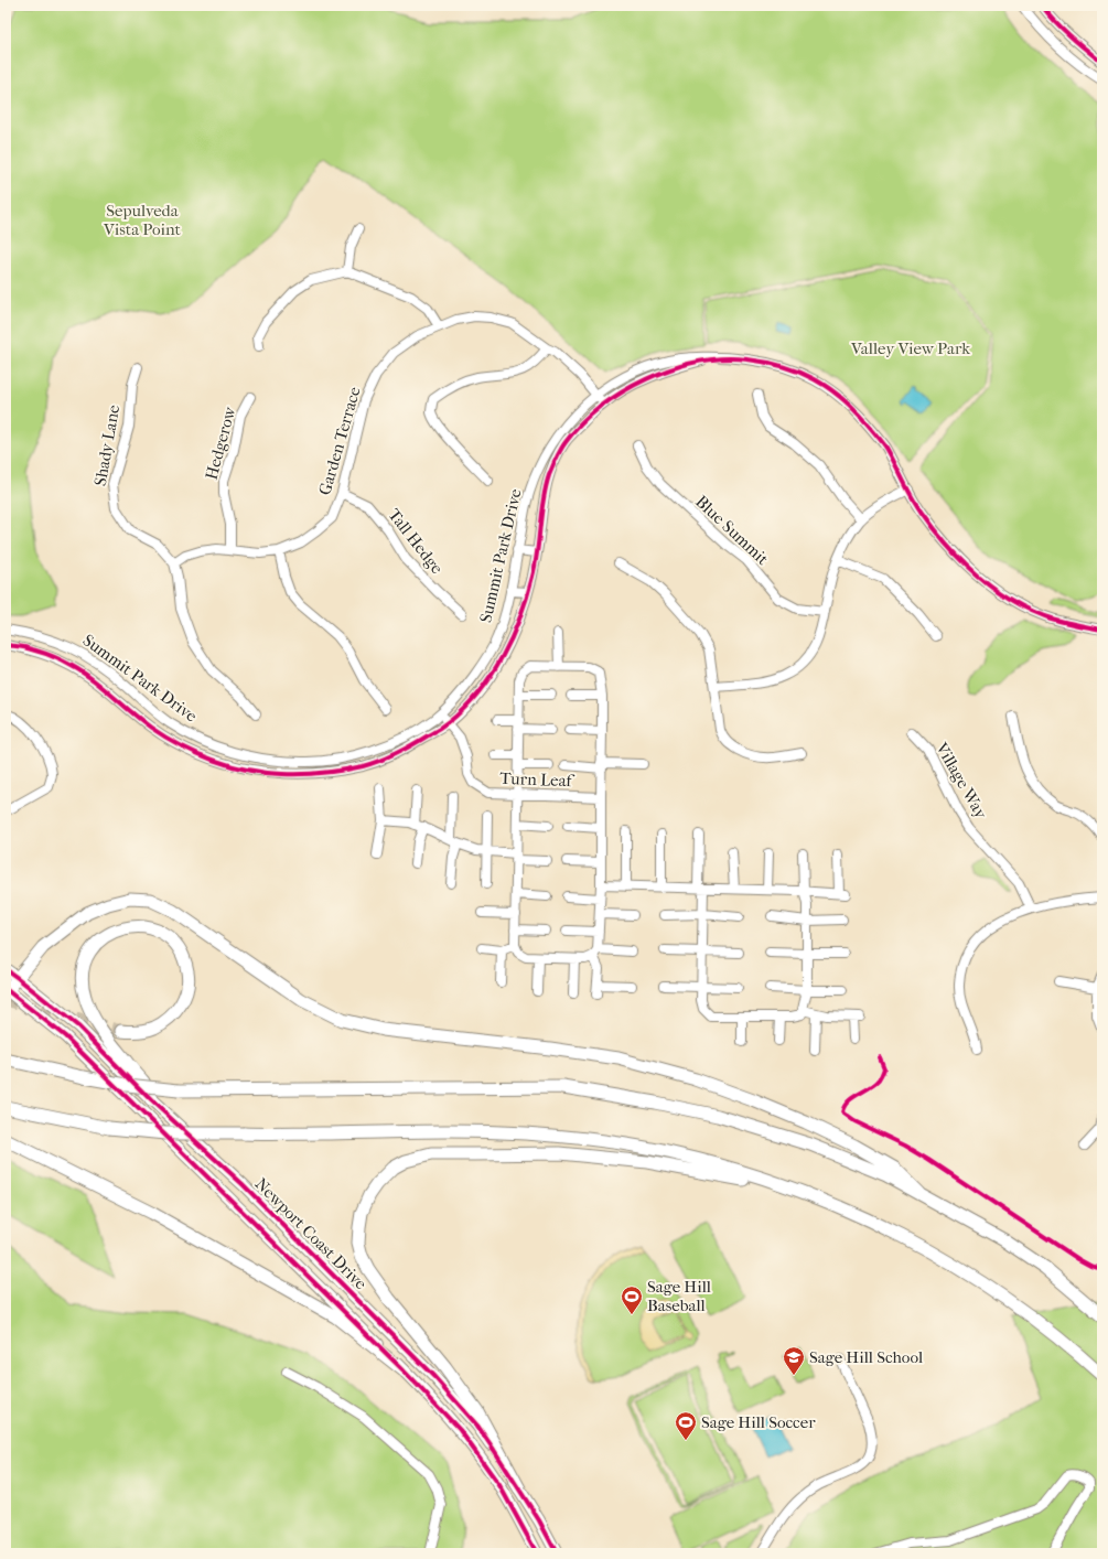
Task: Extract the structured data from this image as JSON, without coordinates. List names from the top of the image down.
{
  "streets": {
    "main road": ["Newport Coast Drive"],
    "street": [
      "Garden Terrace",
      "Hedgerow",
      "Shady Lane",
      "Blue Summit",
      "Tall Hedge",
      "Summit Park Drive",
      "Turn Leaf",
      "Village Way"
    ]
  },
  "crossings": [
    ["Garden Terrace", "Hedgerow"],
    ["Garden Terrace", "Shady Lane"],
    ["Garden Terrace", "Tall Hedge"],
    ["Garden Terrace", "Summit Park Drive"],
    ["Summit Park Drive", "Turn Leaf"]
  ],
  "parks": ["Sepulveda Vista Point", "Valley View Park"],
  "places": {
    "sports": ["Sage Hill Baseball", "Sage Hill Soccer"],
    "school or university": ["Sage Hill School"]
  }
}
